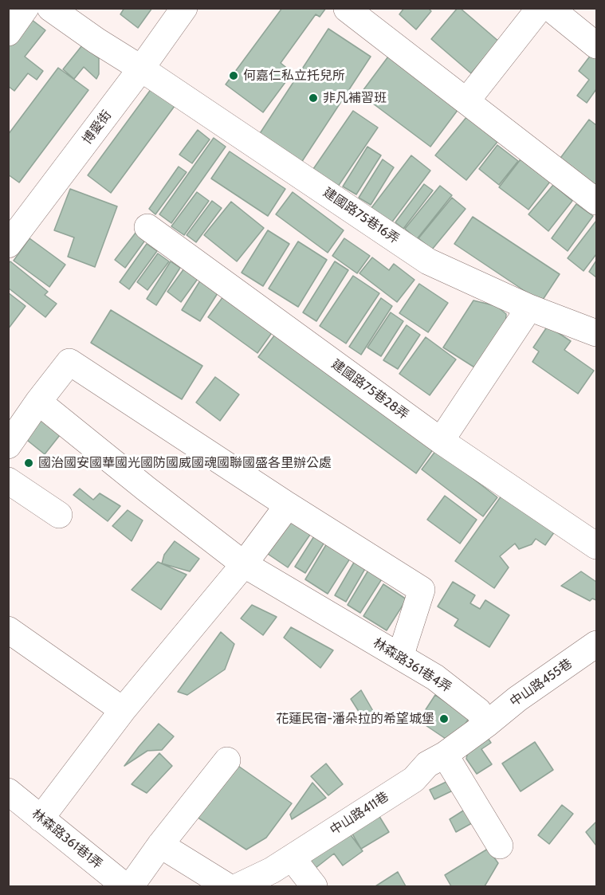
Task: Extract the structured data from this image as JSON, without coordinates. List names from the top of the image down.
{
  "streets": {
    "street": [
      "博愛街",
      "建國路75巷16弄",
      "建國路75巷28弄",
      "林森路361巷4弄",
      "中山路455巷",
      "中山路411巷",
      "林森路361巷1弄"
    ]
  },
  "crossings": [
    ["博愛街", "建國路75巷16弄"],
    ["林森路361巷4弄", "中山路455巷"]
  ],
  "places": [
    "何嘉仁私立托兒所",
    "非凡補習班",
    "國治國安國華國光國防國威國魂國聯國盛各里辦公處",
    "花蓮民宿-潘朵拉的希望城堡"
  ]
}
